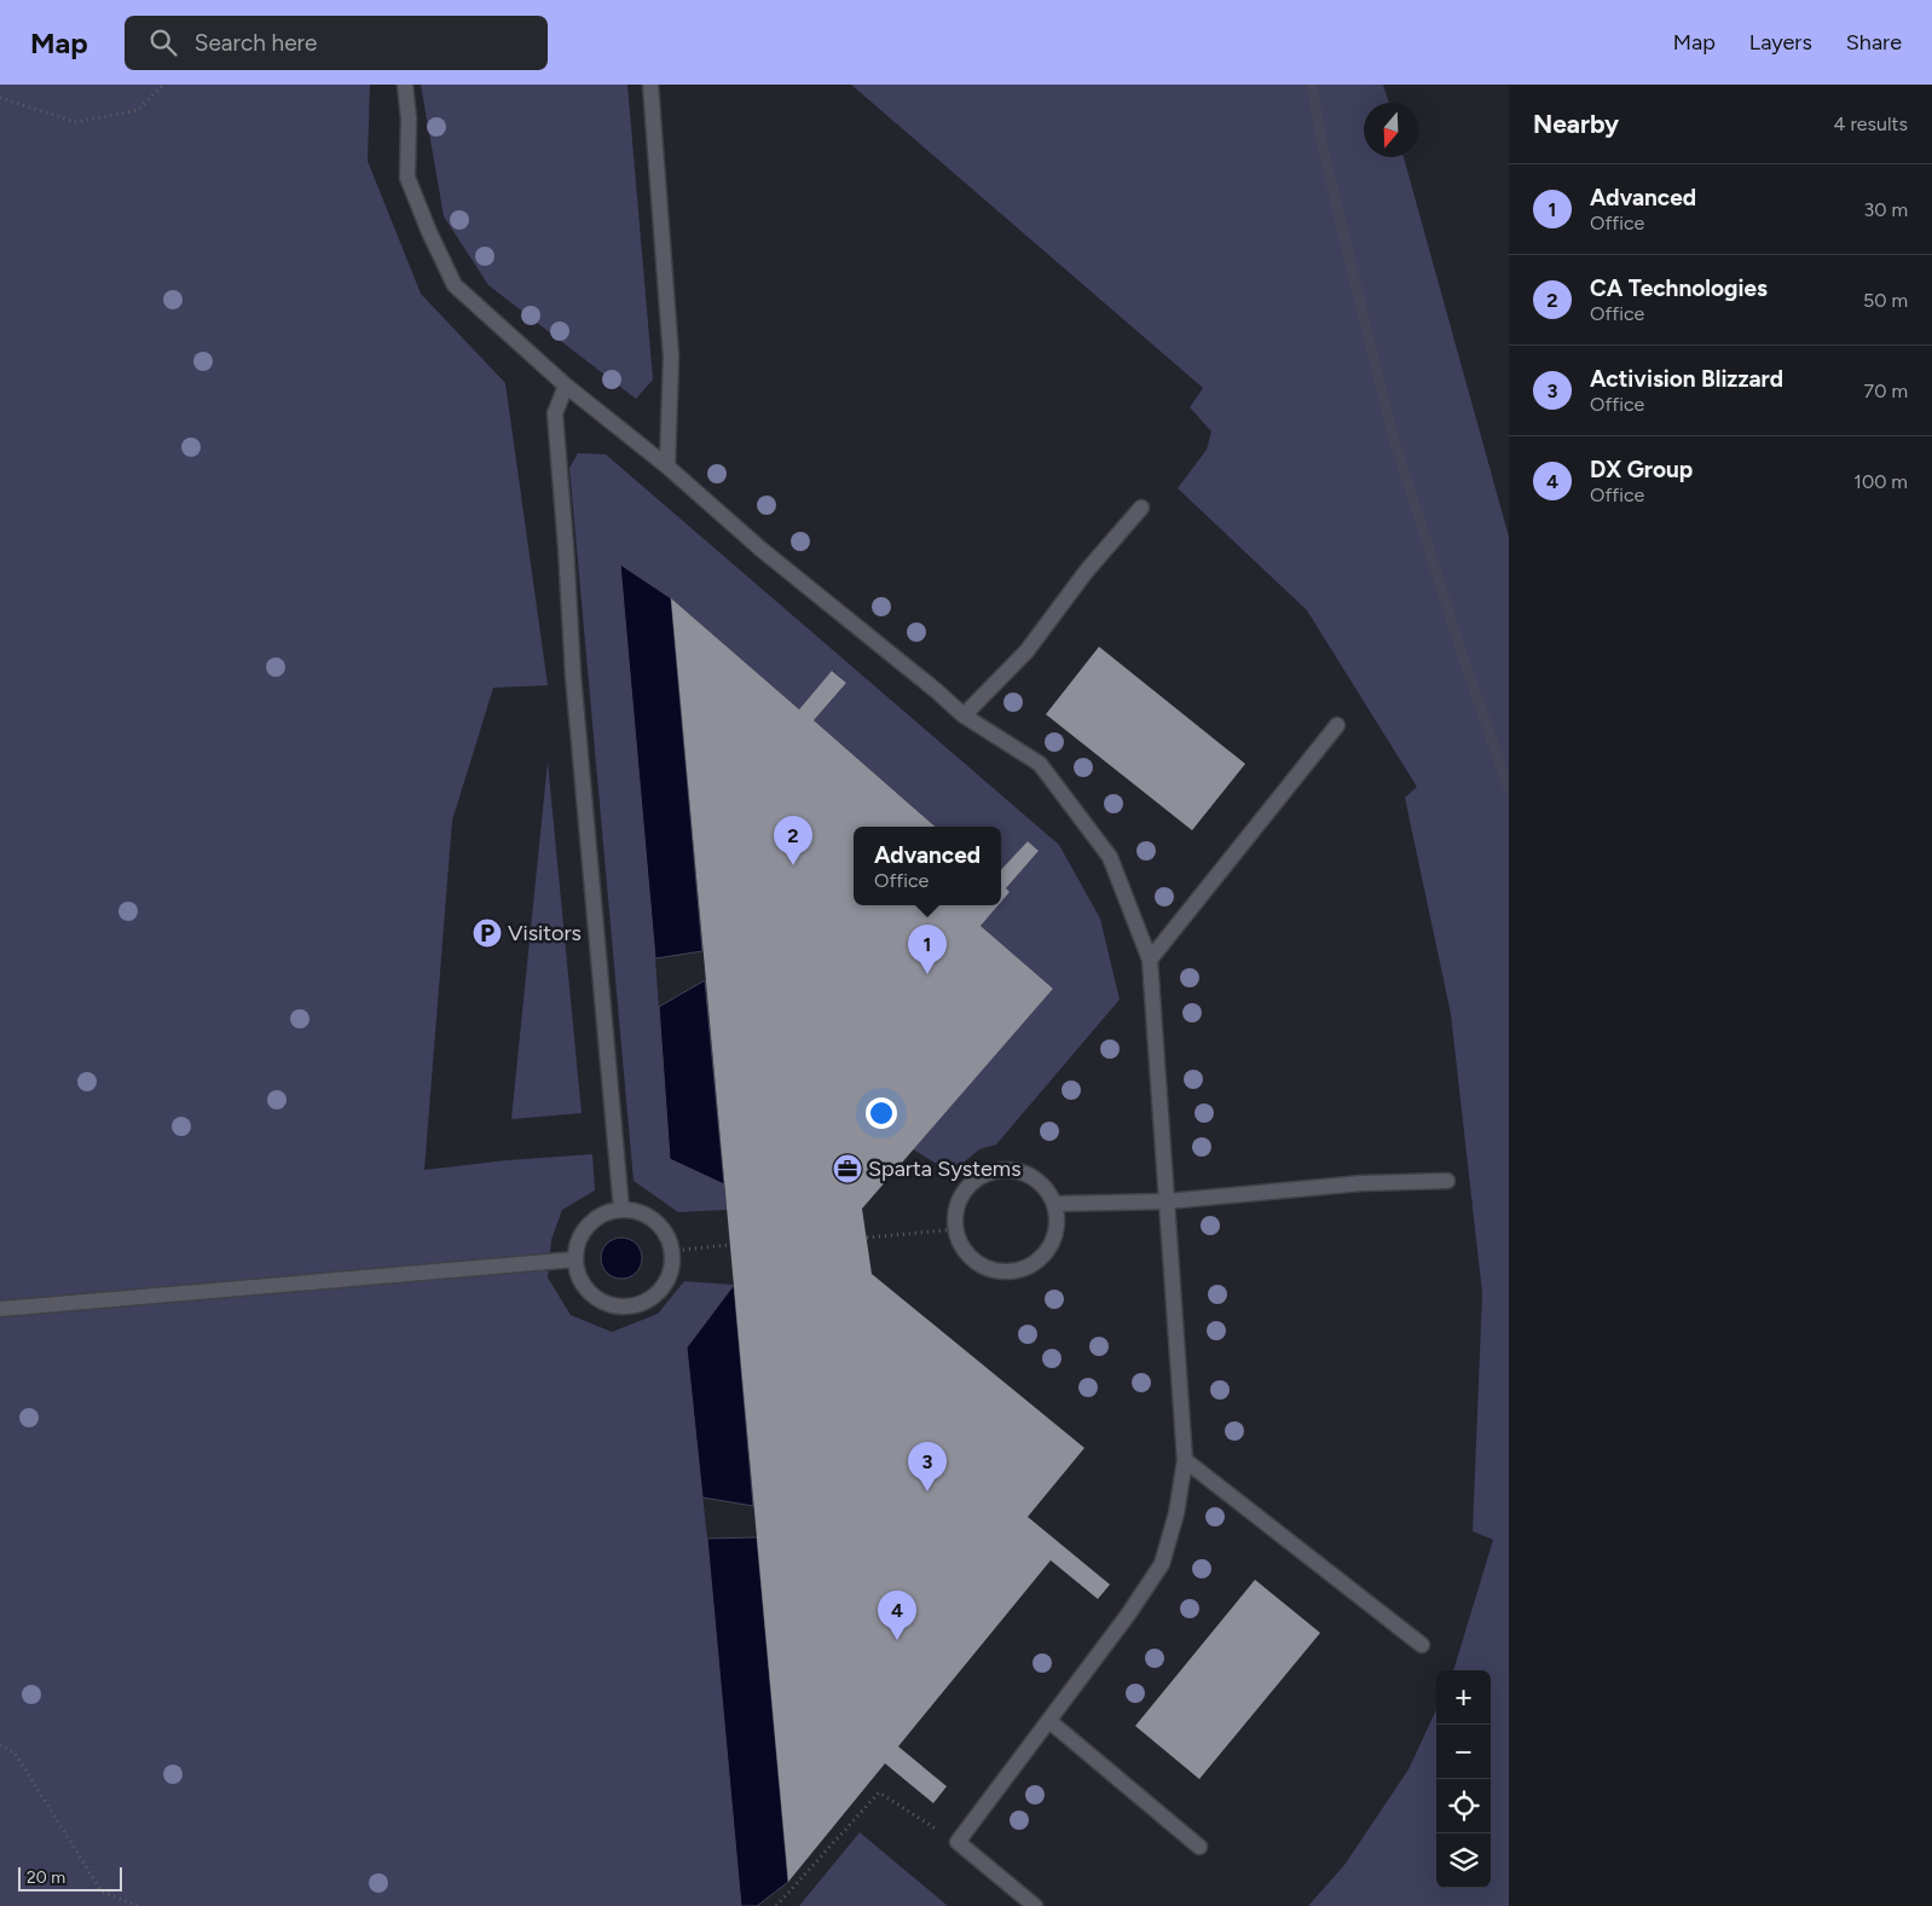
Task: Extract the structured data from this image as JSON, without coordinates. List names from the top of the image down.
{
  "places": {
    "parking": ["Visitors"],
    "office": ["Sparta Systems"]
  },
  "scale_bar": "20 m",
  "north": "bottom",
  "page": {
    "header": "Map",
    "search": "Search here",
    "nav": ["Map", "Layers", "Share"],
    "heading": ["Nearby", "4 results"],
    "list": [
      {
        "mark": "1",
        "name": "Advanced",
        "note": "Office",
        "value": "30 m"
      },
      {
        "mark": "2",
        "name": "CA Technologies",
        "note": "Office",
        "value": "50 m"
      },
      {
        "mark": "3",
        "name": "Activision Blizzard",
        "note": "Office",
        "value": "70 m"
      },
      {
        "mark": "4",
        "name": "DX Group",
        "note": "Office",
        "value": "100 m"
      }
    ],
    "pins": [
      "2",
      "1",
      "3",
      "4"
    ],
    "popup": ["Advanced", "Office"],
    "map_buttons": ["+", "−"],
    "scale": "20 m"
  }
}
